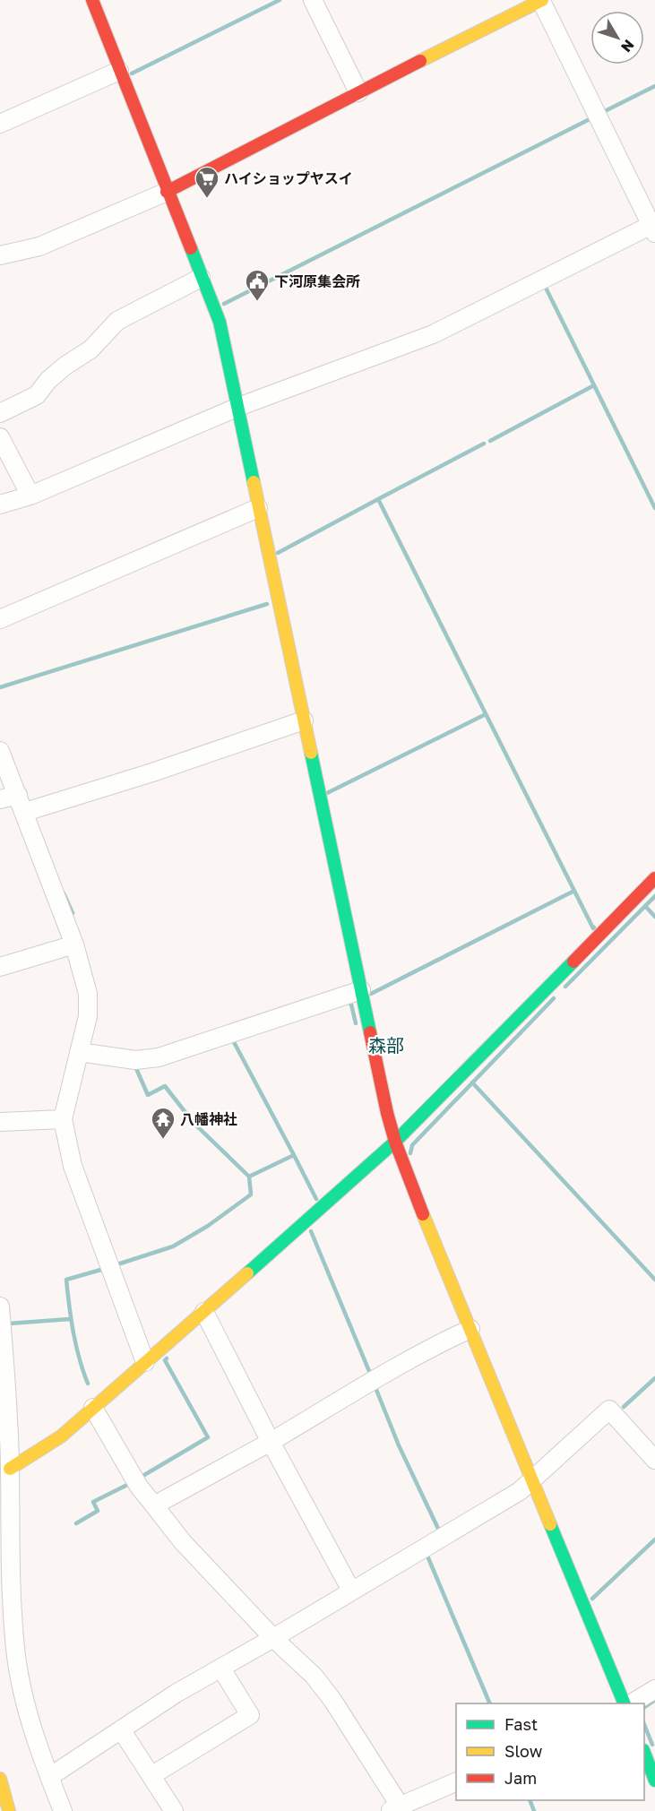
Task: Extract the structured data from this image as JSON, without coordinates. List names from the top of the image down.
{
  "districts": ["森部"],
  "places": {
    "supermarket": ["ハイショップヤスイ"],
    "public building": ["下河原集会所"],
    "temple": ["八幡神社"]
  },
  "legend": ["Fast", "Slow", "Jam"],
  "north": "bottom right"
}
